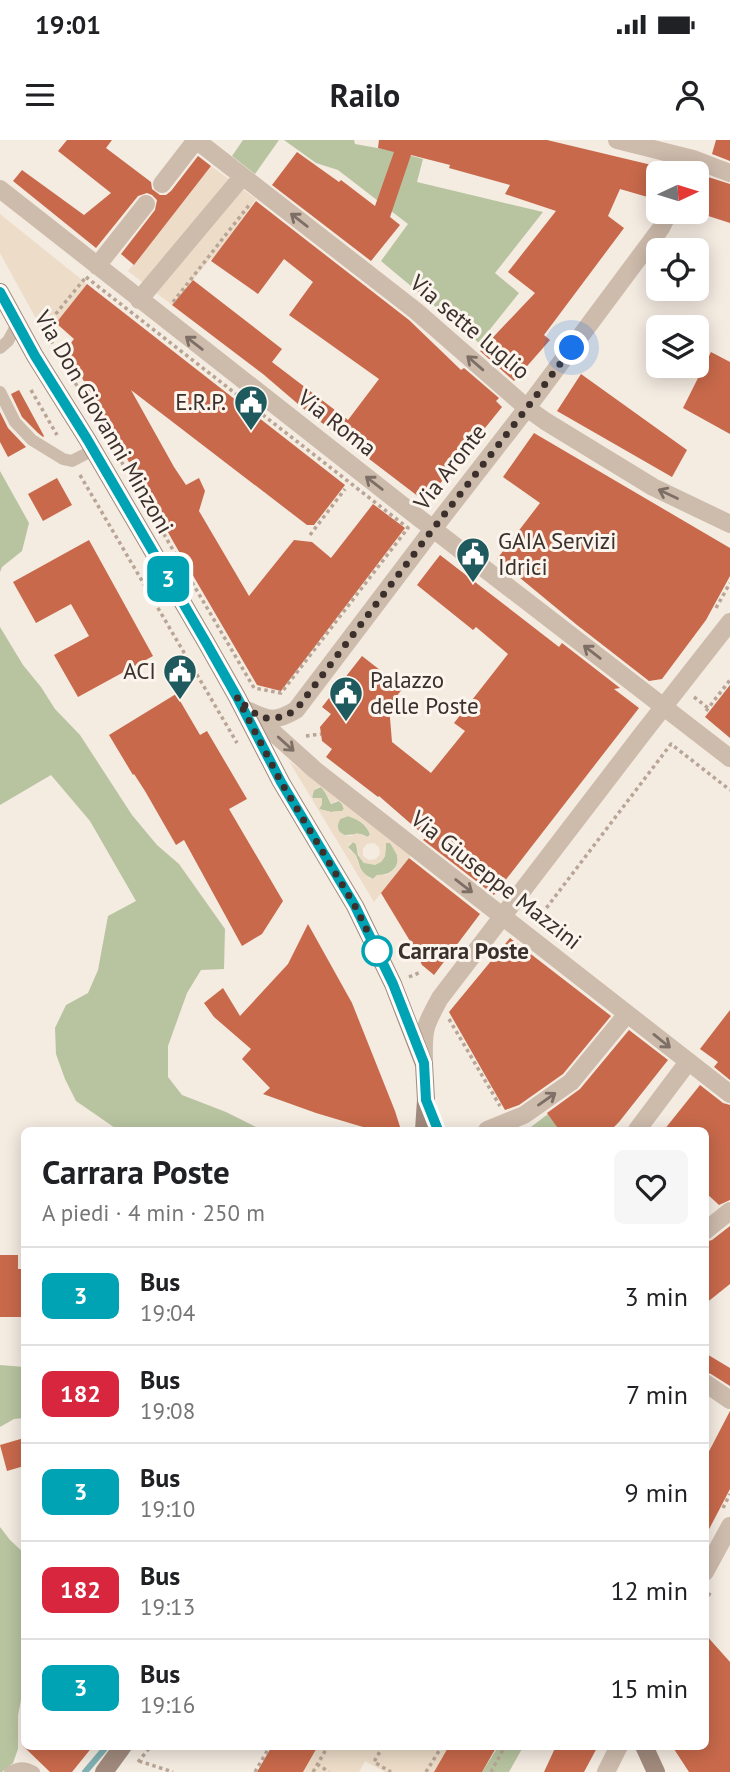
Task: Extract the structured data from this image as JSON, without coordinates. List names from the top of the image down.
{
  "streets": {
    "main road": ["Via Don Giovanni Minzoni"],
    "street": [
      "Via sette luglio",
      "Via Roma",
      "Via Aronte",
      "Via Giuseppe Mazzini"
    ]
  },
  "crossings": [
    ["Via sette luglio", "Via Aronte"],
    ["Via Don Giovanni Minzoni", "Via Giuseppe Mazzini"],
    ["Via Roma", "Via Aronte"],
    ["Via Aronte", "Via Giuseppe Mazzini"]
  ],
  "one_way": ["Via sette luglio", "Via Roma", "Via Giuseppe Mazzini"],
  "places": {
    "public building": [
      "E.R.P.",
      "GAIA Servizi Idrici",
      "ACI",
      "Palazzo delle Poste"
    ],
    "other": ["Carrara Poste"]
  },
  "lines": ["bus line 3"],
  "north": "right",
  "page": {
    "status": "19:01",
    "header": "Railo",
    "on_map": "3",
    "heading": ["Carrara Poste", "A piedi · 4 min · 250 m"],
    "list": [
      {
        "mark": "3",
        "name": "Bus",
        "note": "19:04",
        "value": "3 min"
      },
      {
        "mark": "182",
        "name": "Bus",
        "note": "19:08",
        "value": "7 min"
      },
      {
        "mark": "3",
        "name": "Bus",
        "note": "19:10",
        "value": "9 min"
      },
      {
        "mark": "182",
        "name": "Bus",
        "note": "19:13",
        "value": "12 min"
      },
      {
        "mark": "3",
        "name": "Bus",
        "note": "19:16",
        "value": "15 min"
      }
    ]
  }
}
